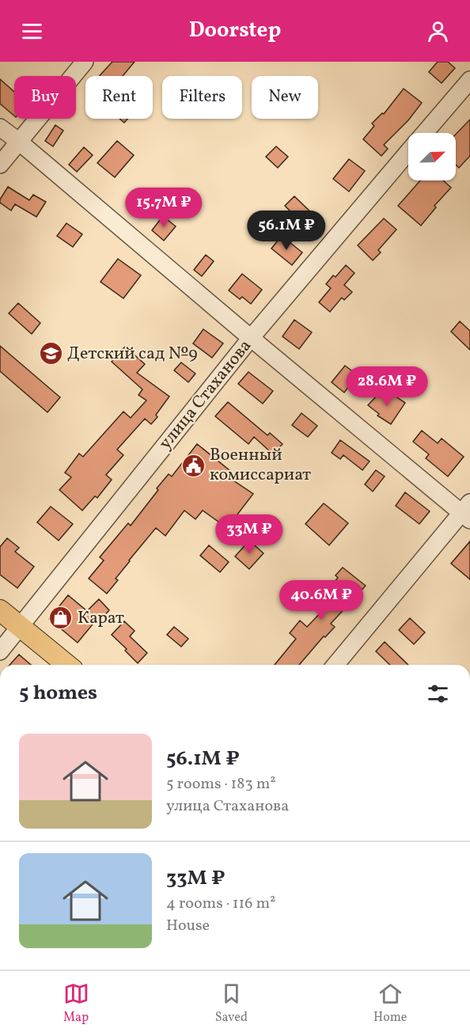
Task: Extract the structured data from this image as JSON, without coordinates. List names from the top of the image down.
{
  "streets": {
    "street": ["улица Стаханова"]
  },
  "places": {
    "school or university": ["Детский сад №9"],
    "public building": ["Военный комиссариат"],
    "shop": ["Карат"]
  },
  "north": "top right",
  "page": {
    "header": "Doorstep",
    "chip": [
      "Buy",
      "Rent",
      "Filters",
      "New"
    ],
    "price": [
      "15.7M ₽",
      "56.1M ₽",
      "28.6M ₽",
      "33M ₽",
      "40.6M ₽"
    ],
    "heading": "5 homes",
    "list": [
      {
        "name": "56.1M ₽",
        "note": "5 rooms · 183 m² · улица Стаханова"
      },
      {
        "name": "33M ₽",
        "note": "4 rooms · 116 m² · House"
      }
    ],
    "tabs": ["Map", "Saved", "Home"]
  }
}
